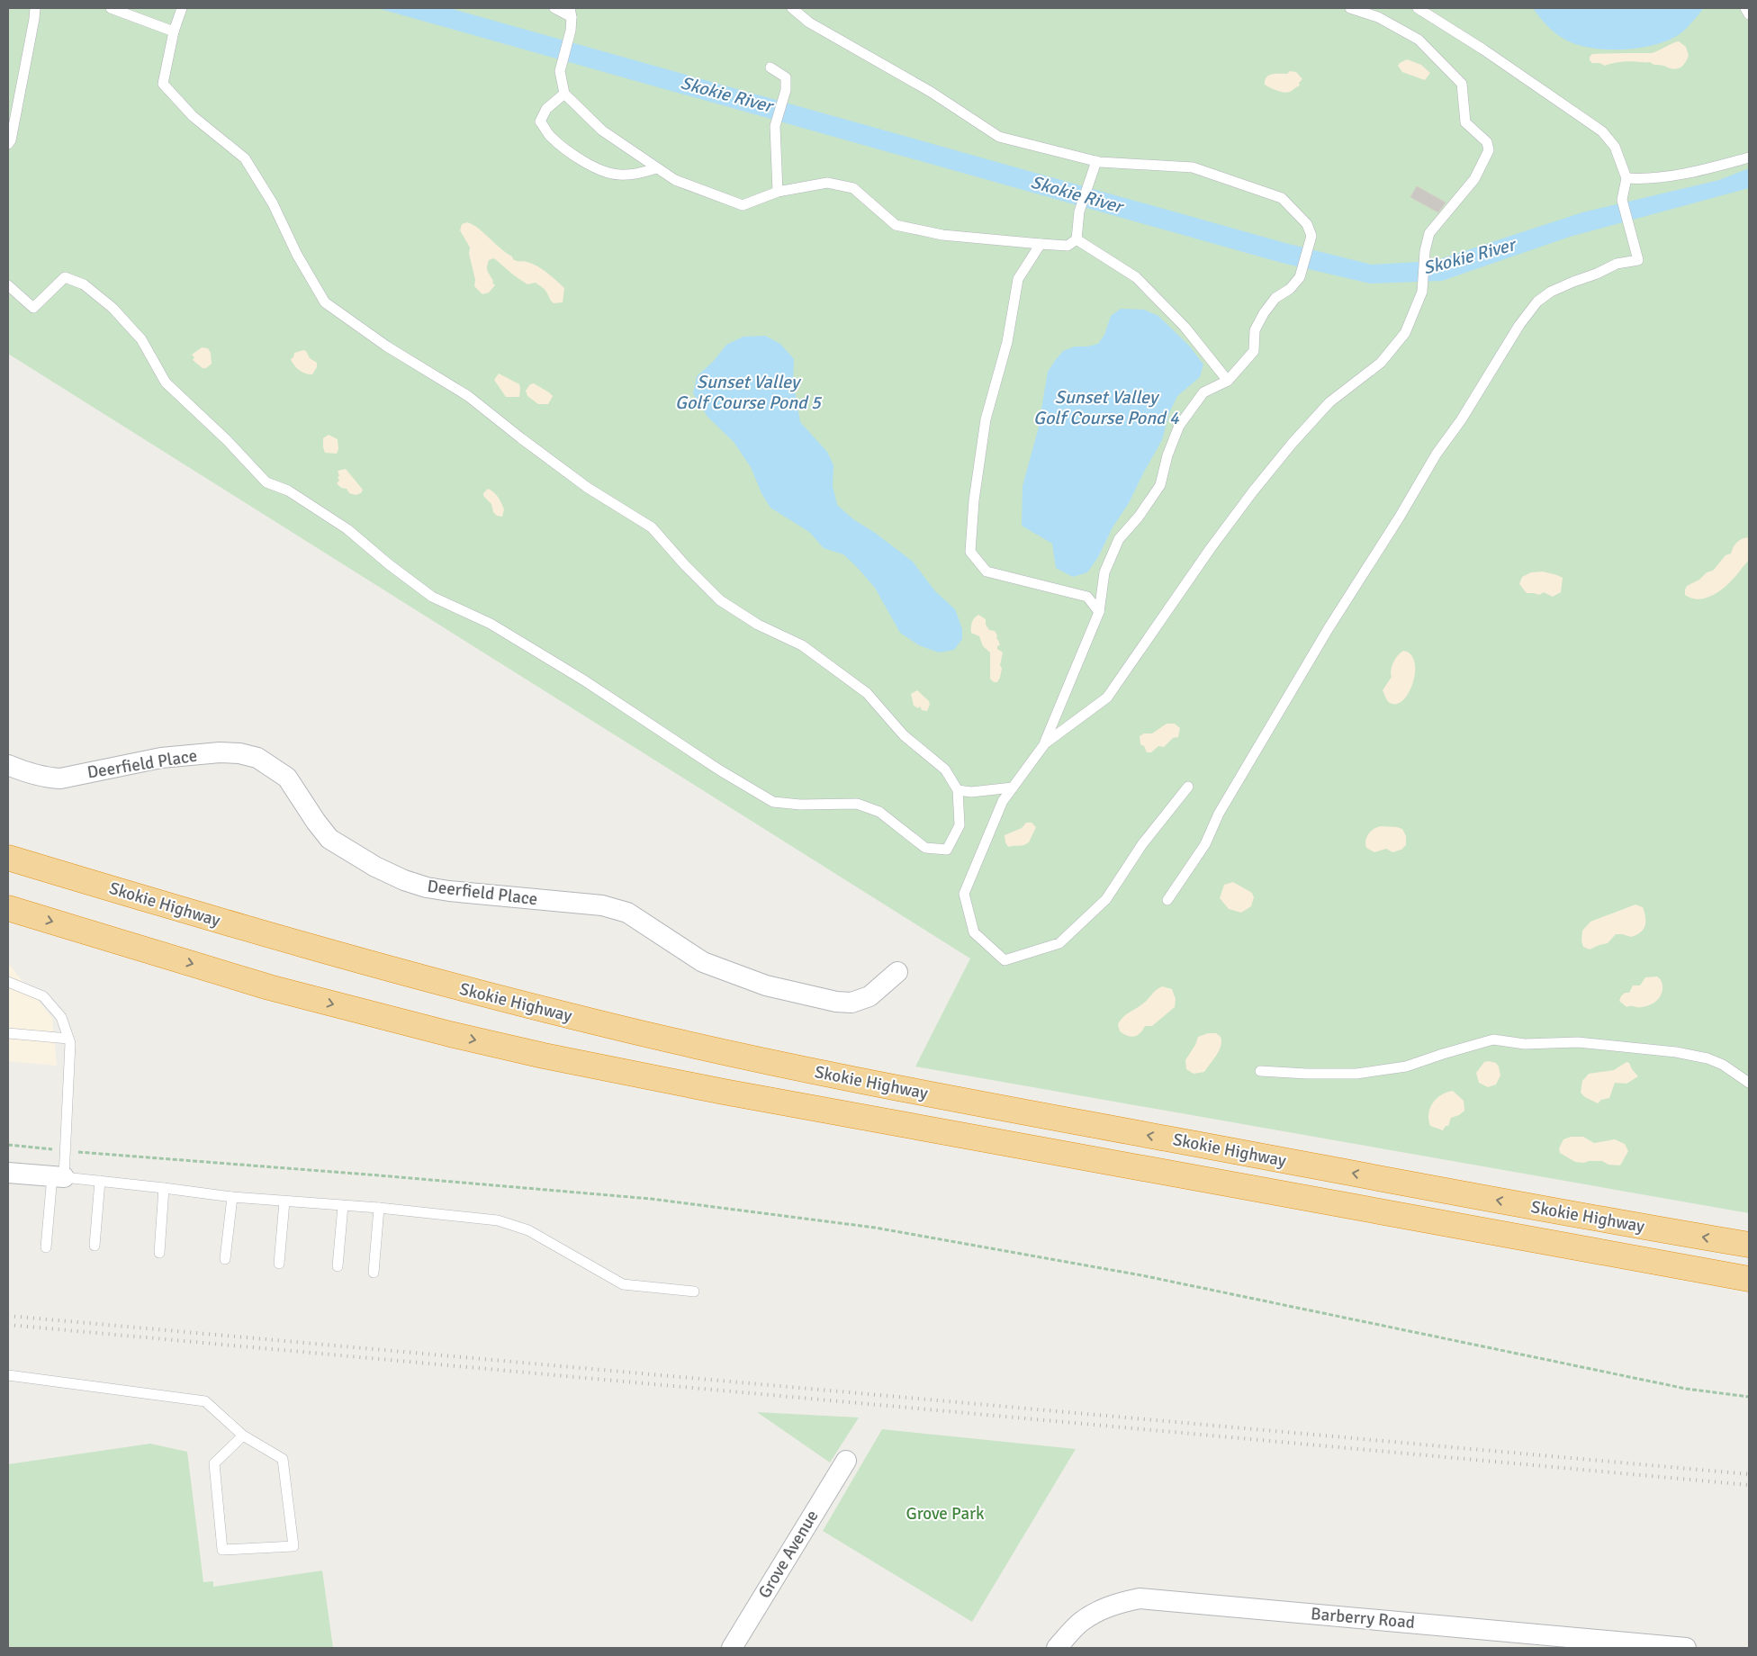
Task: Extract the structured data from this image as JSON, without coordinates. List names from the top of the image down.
{
  "streets": {
    "highway": ["Skokie Highway"],
    "street": ["Deerfield Place", "Grove Avenue", "Barberry Road"]
  },
  "water": ["Skokie River", "Sunset Valley Golf Course Pond 5", "Sunset Valley Golf Course Pond 4"],
  "parks": ["Grove Park"]
}
